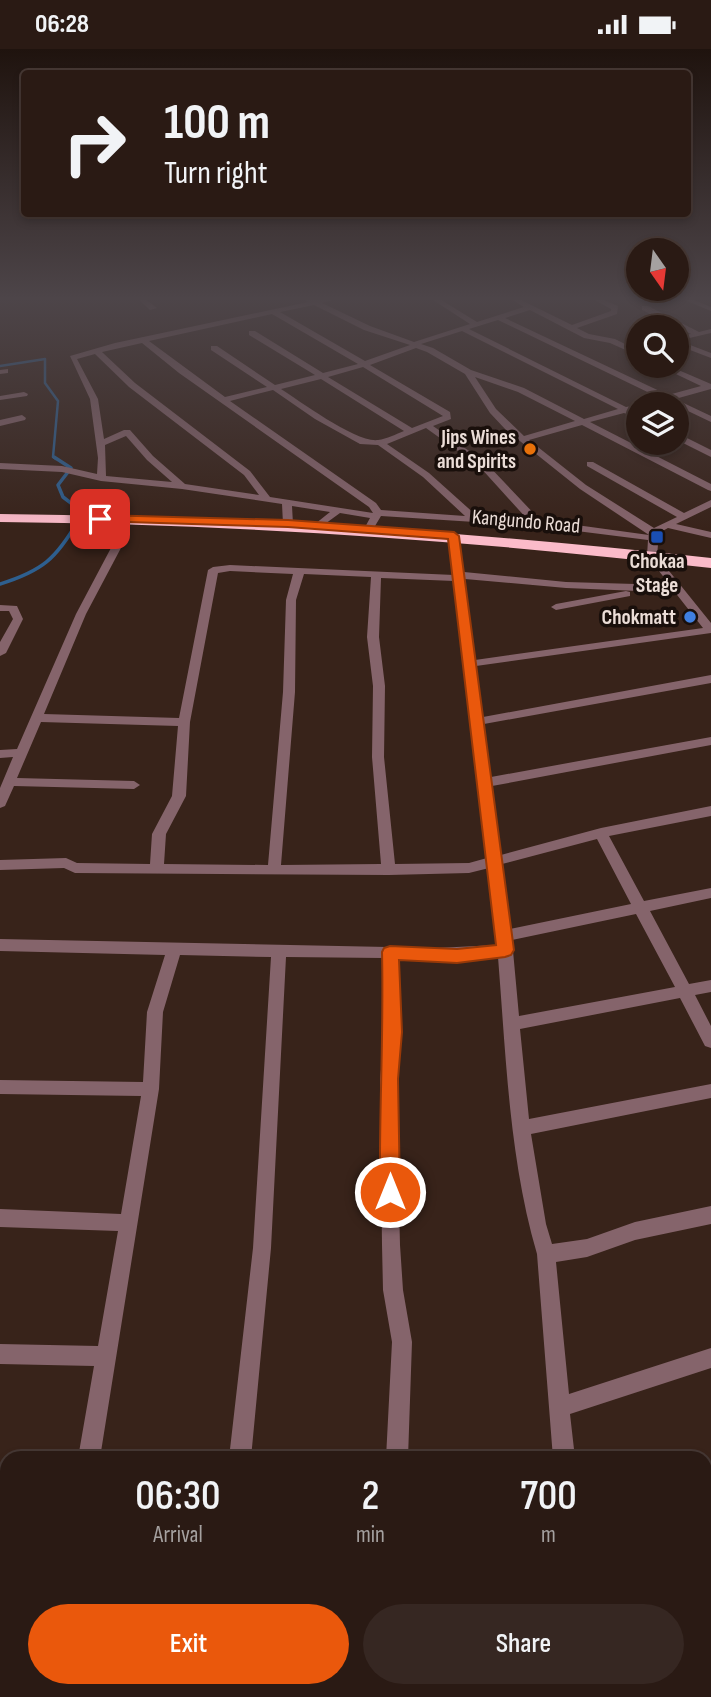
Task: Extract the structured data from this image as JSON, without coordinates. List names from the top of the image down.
{
  "streets": {
    "highway": ["Kangundo Road"]
  },
  "places": {
    "other": ["Jips Wines and Spirits", "Chokmatt"],
    "transit": ["Chokaa Stage"]
  },
  "north": "bottom",
  "page": {
    "status": "06:28",
    "turn": ["100 m", "Turn right"],
    "eta": [
      "06:30",
      "Arrival",
      "2",
      "min",
      "700",
      "m"
    ],
    "buttons": ["Exit", "Share"]
  }
}
